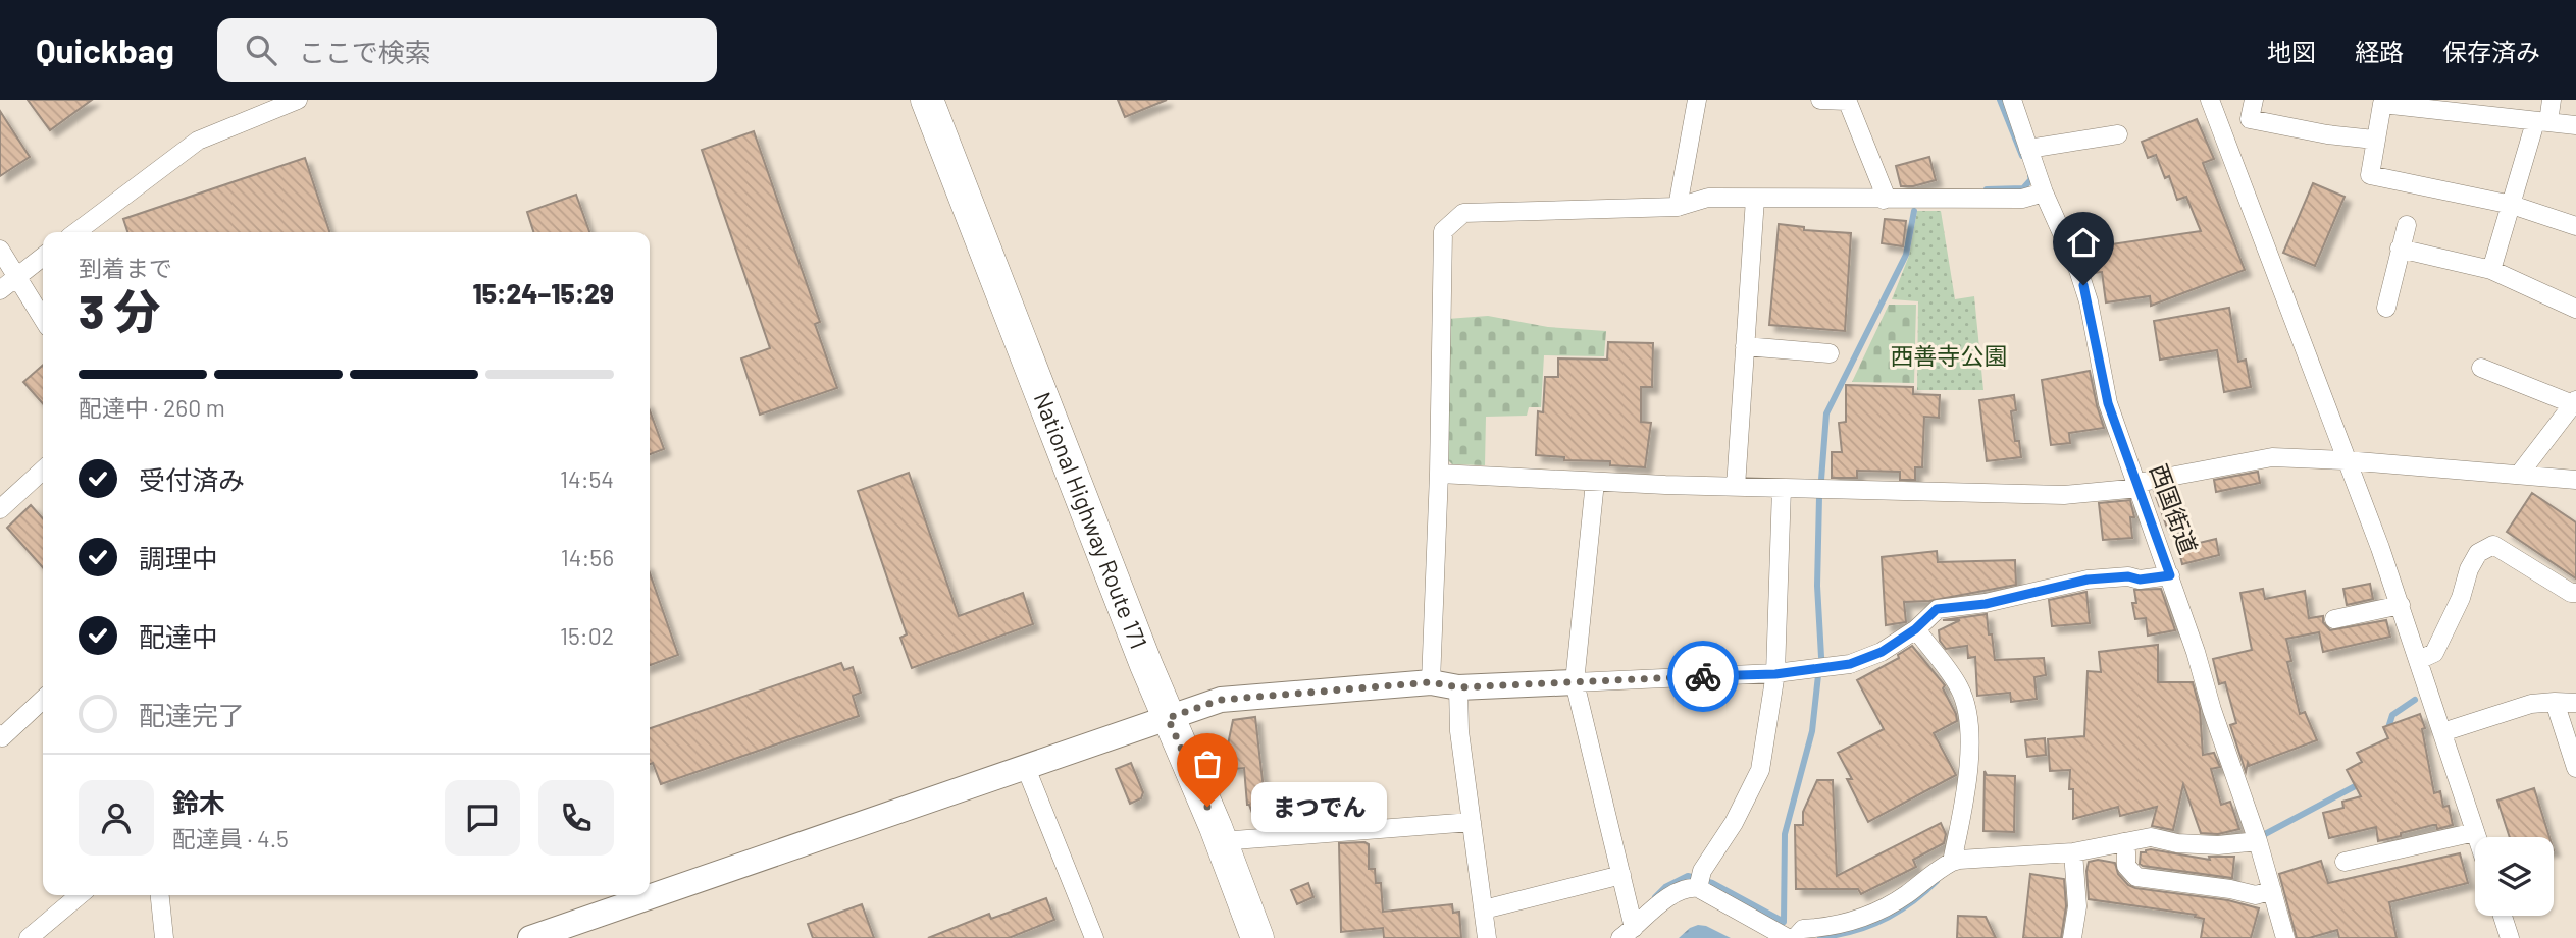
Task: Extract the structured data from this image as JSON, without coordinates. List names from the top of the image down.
{
  "streets": {
    "highway": ["National Highway Route 171"],
    "street": ["西国街道"]
  },
  "parks": ["西善寺公園"],
  "places": ["まつでん"],
  "page": {
    "header": "Quickbag",
    "search": "ここで検索",
    "nav": ["地図", "経路", "保存済み"],
    "heading": ["3 分", "到着まで", "15:24–15:29"],
    "panel": ["鈴木", "配達員 · 4.5"],
    "bar": "配達中 · 260 m",
    "list": [
      ["受付済み", "14:54"],
      ["調理中", "14:56"],
      ["配達中", "15:02"],
      "配達完了"
    ],
    "bubble": "まつでん"
  }
}
